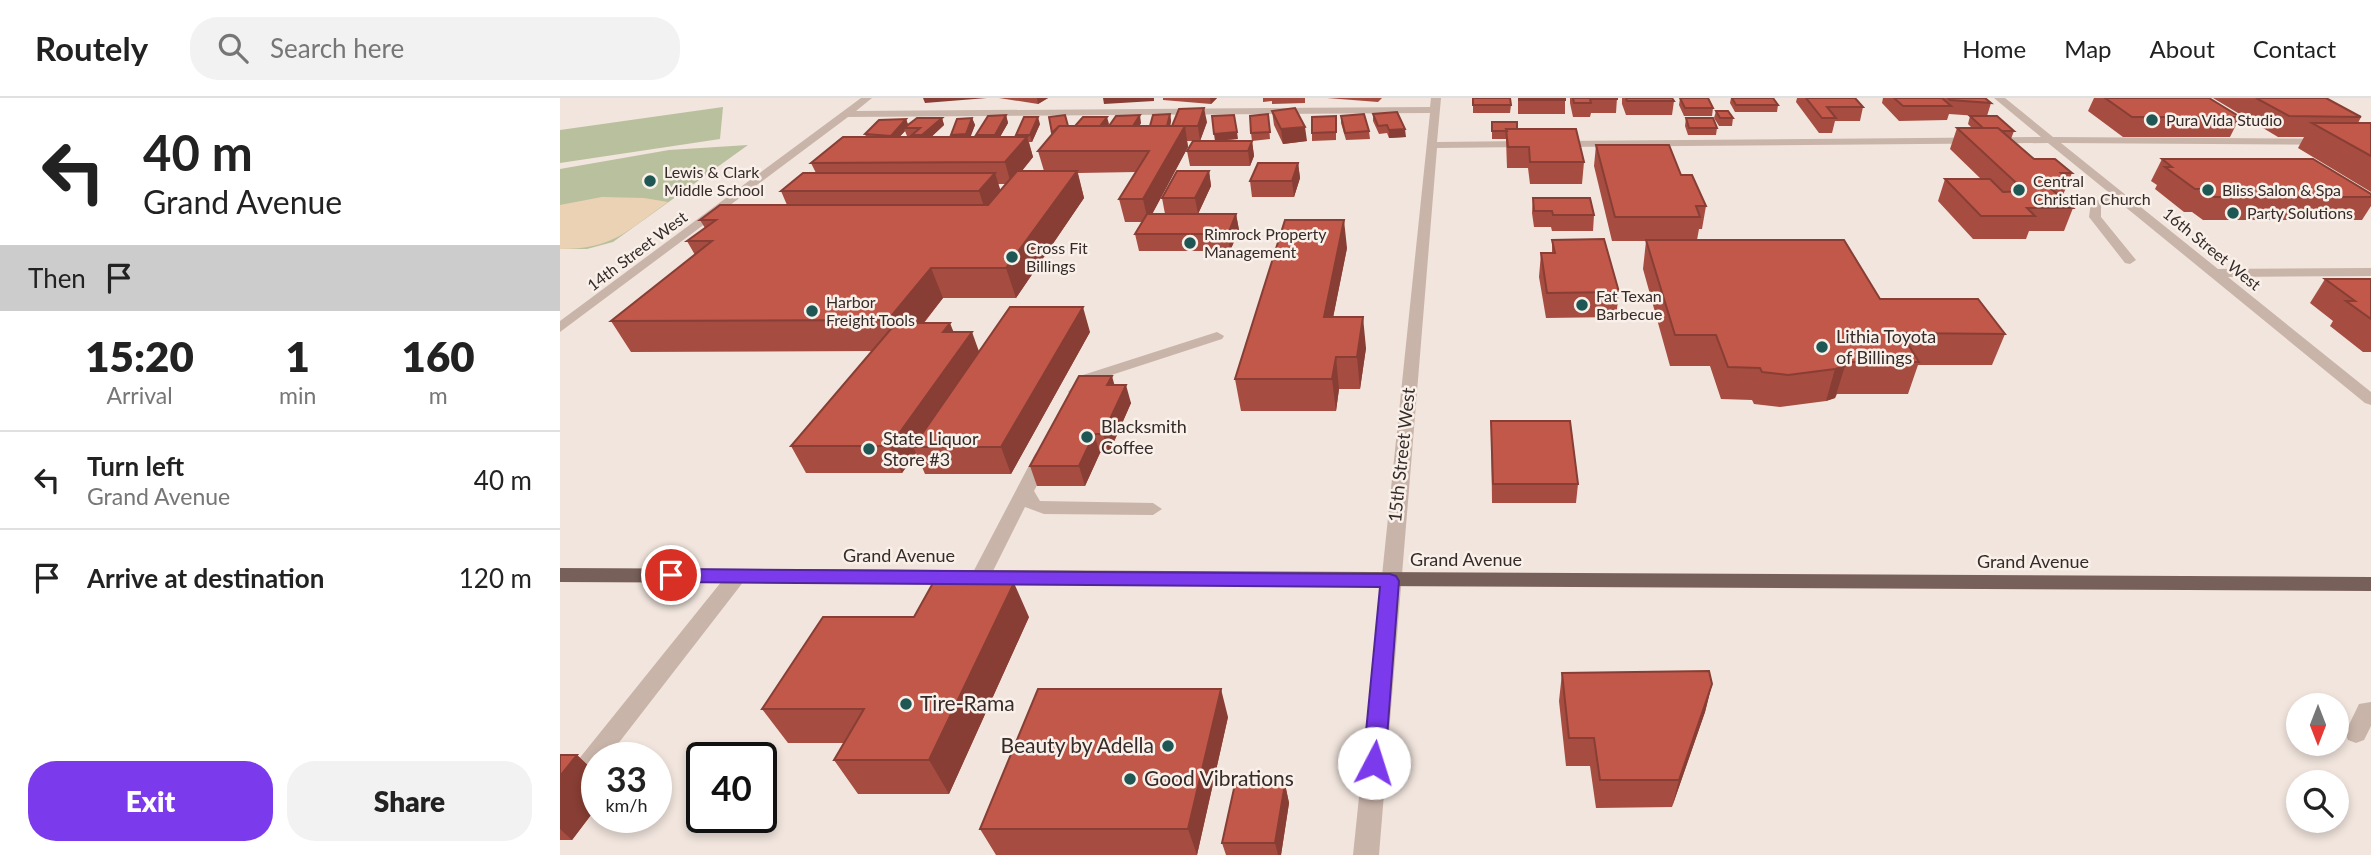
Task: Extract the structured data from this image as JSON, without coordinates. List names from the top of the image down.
{
  "streets": {
    "main road": ["Grand Avenue"],
    "street": ["16th Street West", "14th Street West", "15th Street West"]
  },
  "crossings": [
    ["15th Street West", "Grand Avenue"]
  ],
  "places": [
    "Pura Vida Studio",
    "Lewis & Clark Middle School",
    "Central Christian Church",
    "Bliss Salon & Spa",
    "Party Solutions",
    "Rimrock Property Management",
    "Cross Fit Billings",
    "Fat Texan Barbecue",
    "Harbor Freight Tools",
    "Lithia Toyota of Billings",
    "Blacksmith Coffee",
    "State Liquor Store #3",
    "Tire-Rama",
    "Beauty by Adella",
    "Good Vibrations"
  ],
  "north": "bottom",
  "page": {
    "header": "Routely",
    "search": "Search here",
    "nav": [
      "Home",
      "Map",
      "About",
      "Contact"
    ],
    "turn": ["40 m", "Grand Avenue"],
    "then": "Then",
    "eta": [
      "15:20",
      "Arrival",
      "1",
      "min",
      "160",
      "m"
    ],
    "list": [
      {
        "name": "Turn left",
        "note": "Grand Avenue",
        "value": "40 m"
      },
      {
        "name": "Arrive at destination",
        "value": "120 m"
      }
    ],
    "speed": "33 km/h",
    "limit": "40",
    "buttons": ["Exit", "Share"]
  }
}
